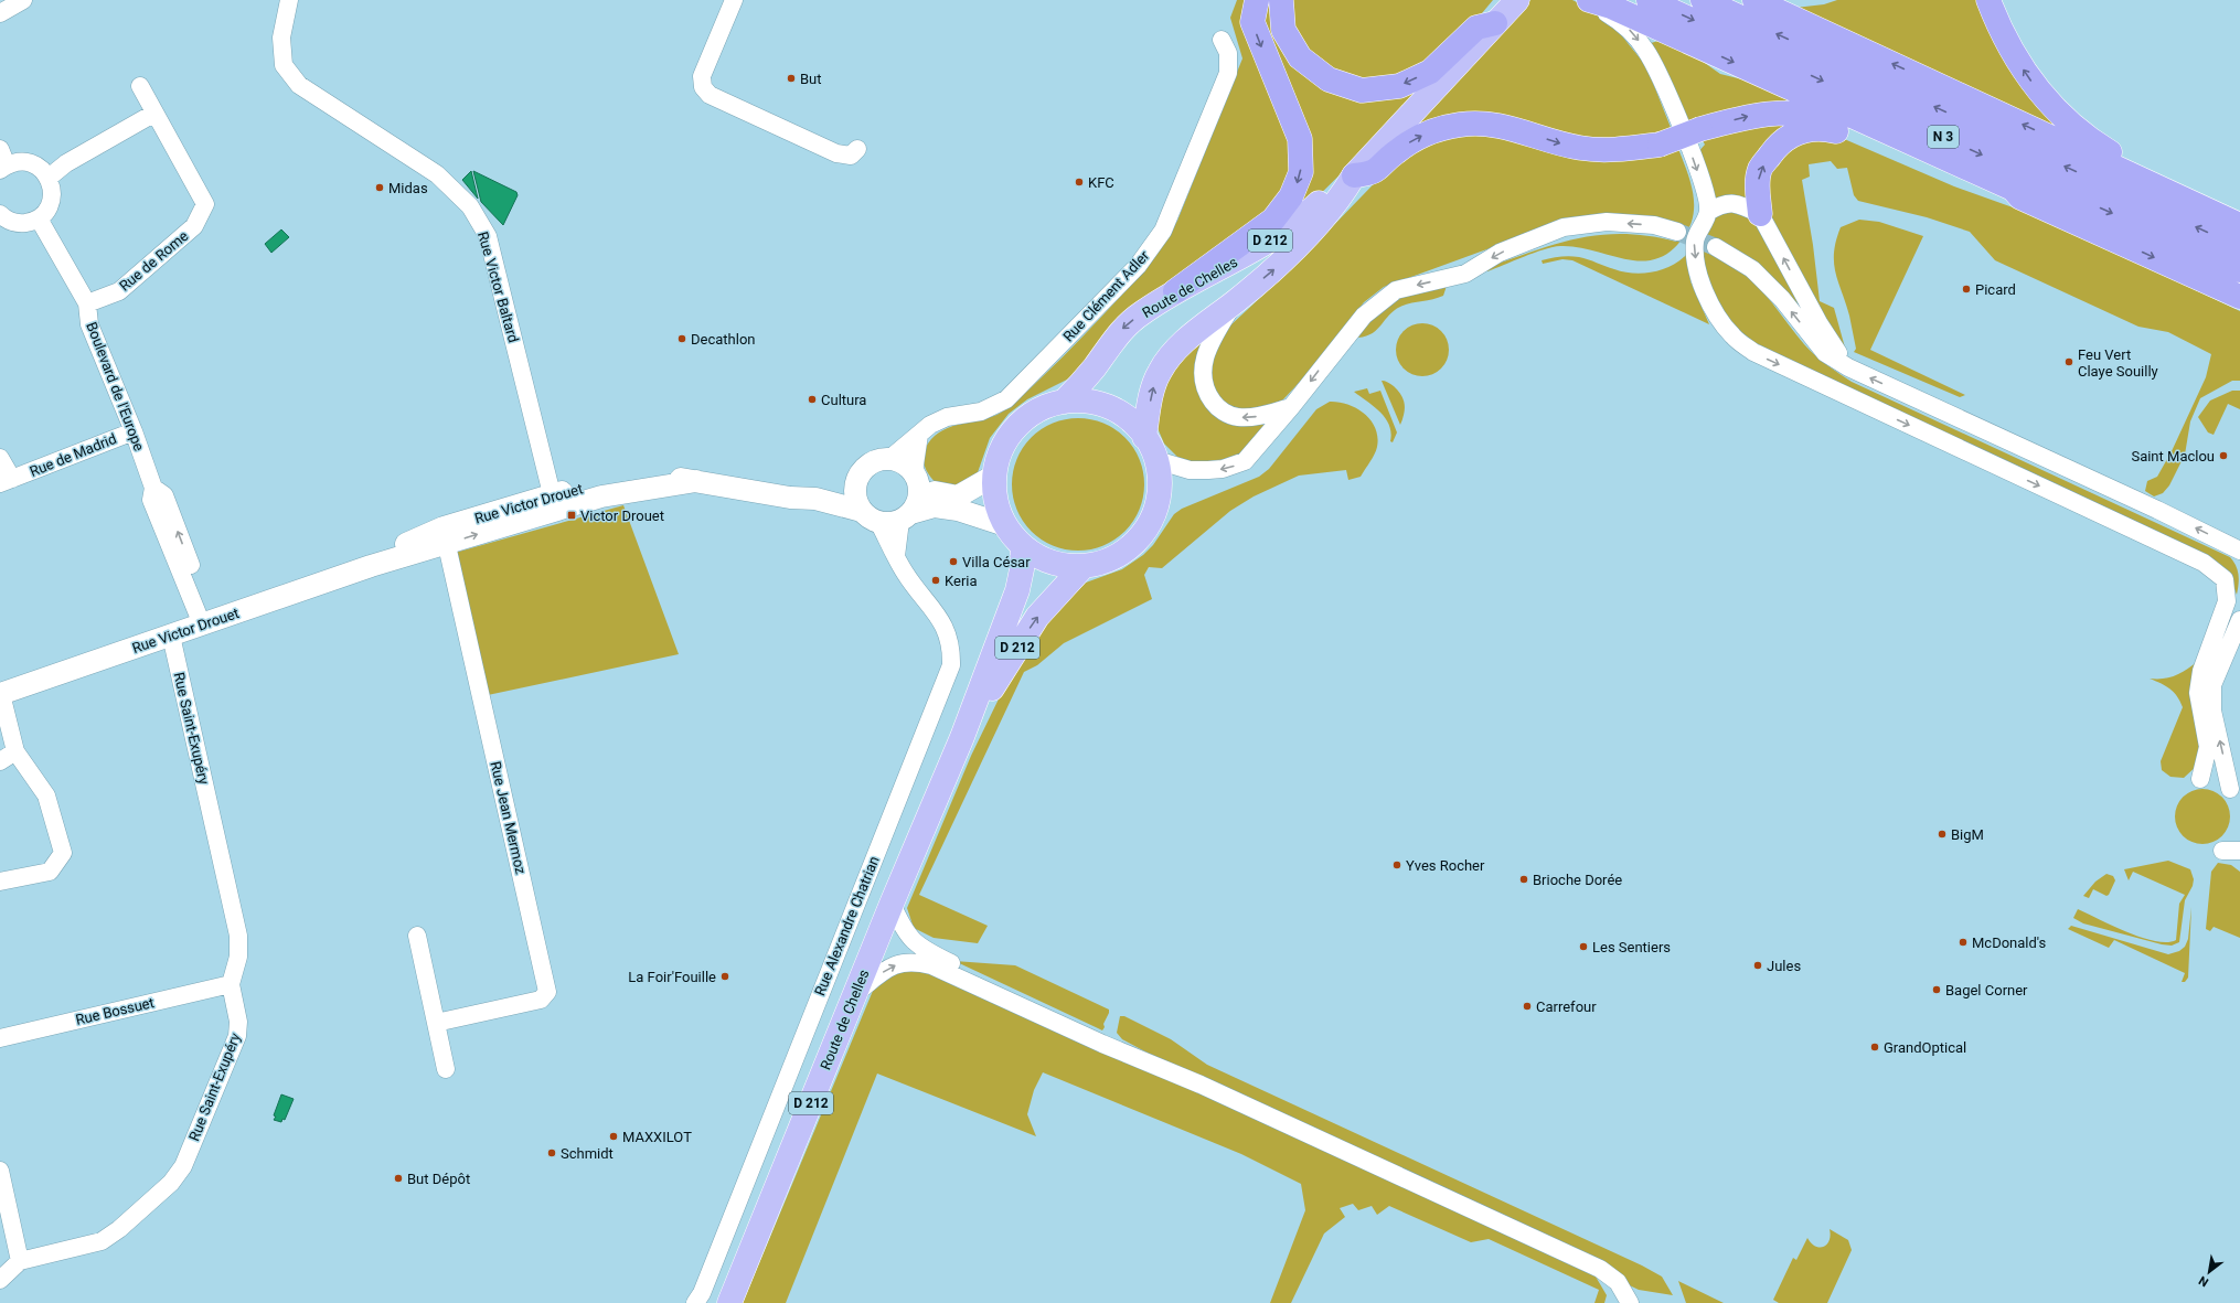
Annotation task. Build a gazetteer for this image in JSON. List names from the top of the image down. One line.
{"streets":{"highway":["N 3"],"main road":["D 212","Route de Chelles"],"street":["Rue de Rome","Rue Victor Baltard","Rue Clément Adler","Boulevard de l'Europe","Rue de Madrid","Rue Victor Drouet","Rue Saint-Exupéry","Rue Jean Mermoz","Rue Alexandre Chatrian","Rue Bossuet"]},"crossings":[["D 212","Route de Chelles"],["Rue de Rome","Boulevard de l'Europe"],["Rue Victor Baltard","Rue Victor Drouet"],["Rue Clément Adler","Rue Victor Drouet"],["Rue Clément Adler","Rue Alexandre Chatrian"],["Boulevard de l'Europe","Rue de Madrid"],["Boulevard de l'Europe","Rue Victor Drouet"],["Rue Victor Drouet","Rue Saint-Exupéry"],["Rue Victor Drouet","Rue Jean Mermoz"],["Rue Victor Drouet","Rue Alexandre Chatrian"],["Rue Saint-Exupéry","Rue Bossuet"]],"places":{"other":["But","KFC","Midas","Picard","Decathlon","Feu Vert Claye Souilly","Cultura","Saint Maclou","Villa César","Keria","BigM","Yves Rocher","Brioche Dorée","McDonald's","Les Sentiers","Jules","La Foir'Fouille","Bagel Corner","Carrefour","GrandOptical","MAXXILOT","Schmidt","But Dépôt"],"transit":["Victor Drouet"]},"north":"bottom left"}
